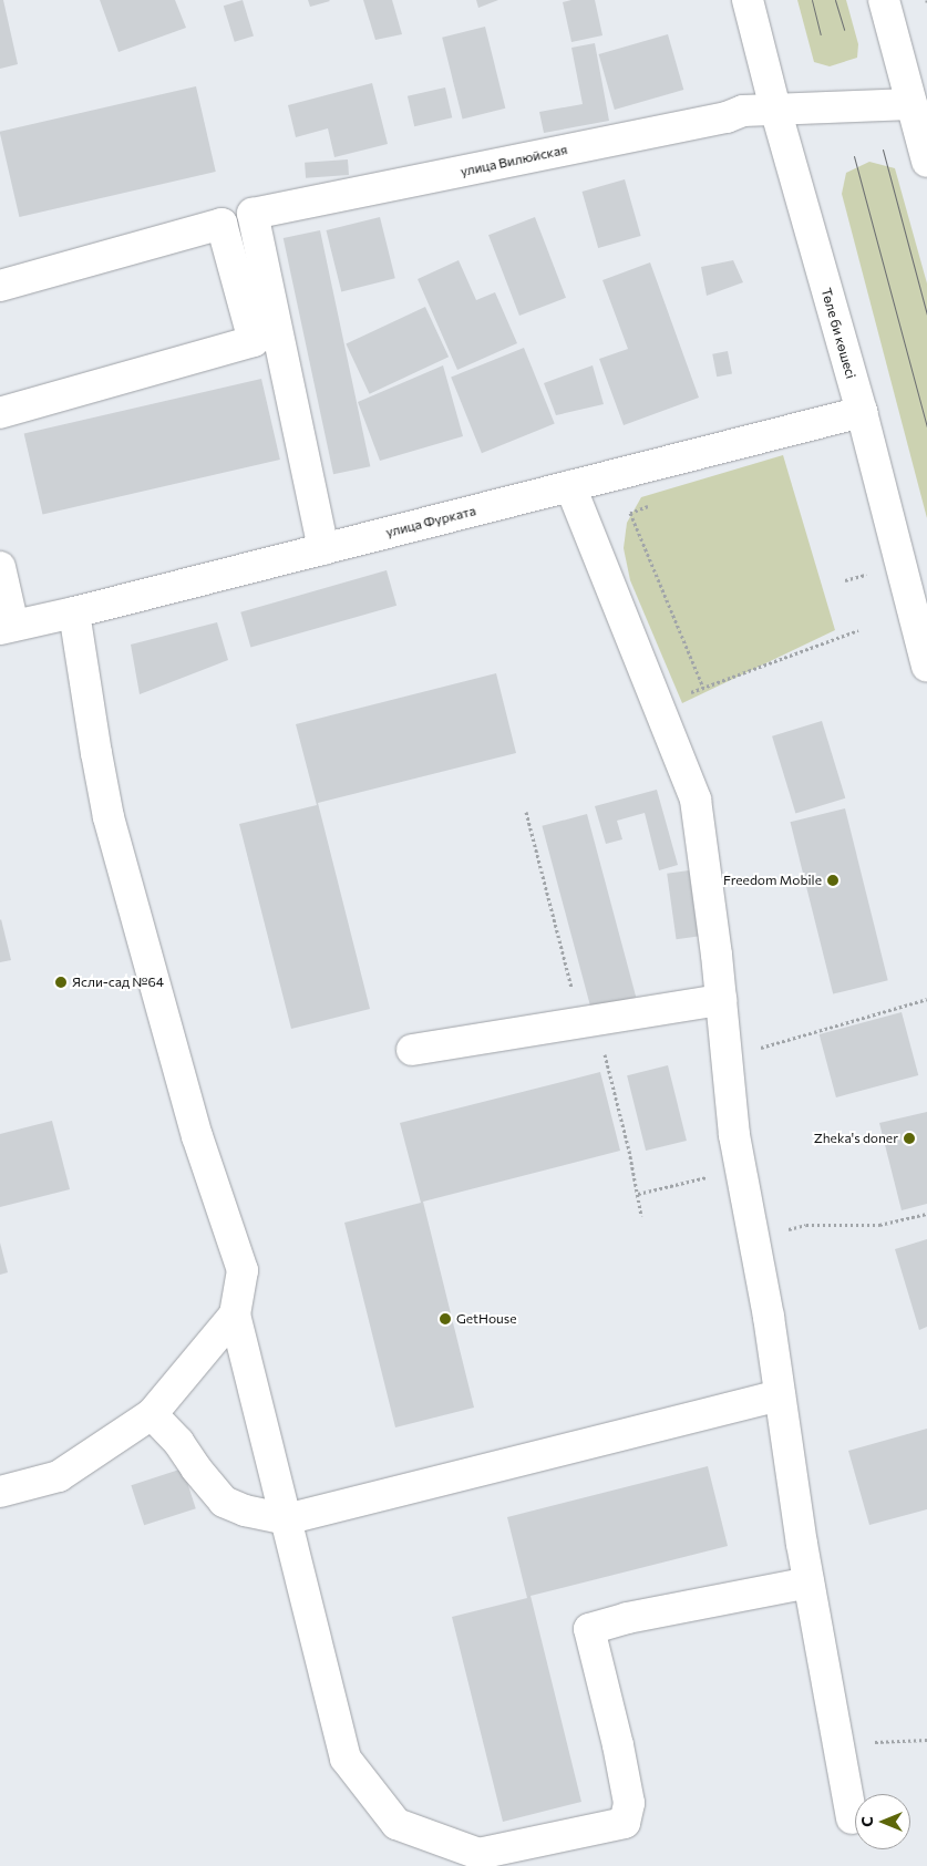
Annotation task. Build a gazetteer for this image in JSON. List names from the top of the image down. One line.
{"streets":{"street":["улица Вилюйская","Төле би көшесі","улица Фурката"]},"crossings":[["улица Вилюйская","Төле би көшесі"],["улица Вилюйская","улица Фурката"],["Төле би көшесі","улица Фурката"]],"places":["Freedom Mobile","Ясли-сад №64","Zheka's doner","GetHouse"],"north":"left"}
